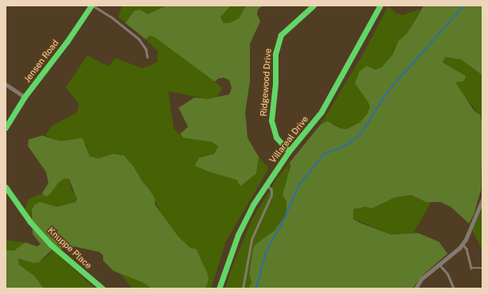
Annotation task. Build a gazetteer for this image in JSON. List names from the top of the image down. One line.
{"streets":{"street":["Jensen Road","Ridgewood Drive","Villareal Drive","Knuppe Place"]},"crossings":[["Ridgewood Drive","Villareal Drive"]]}
